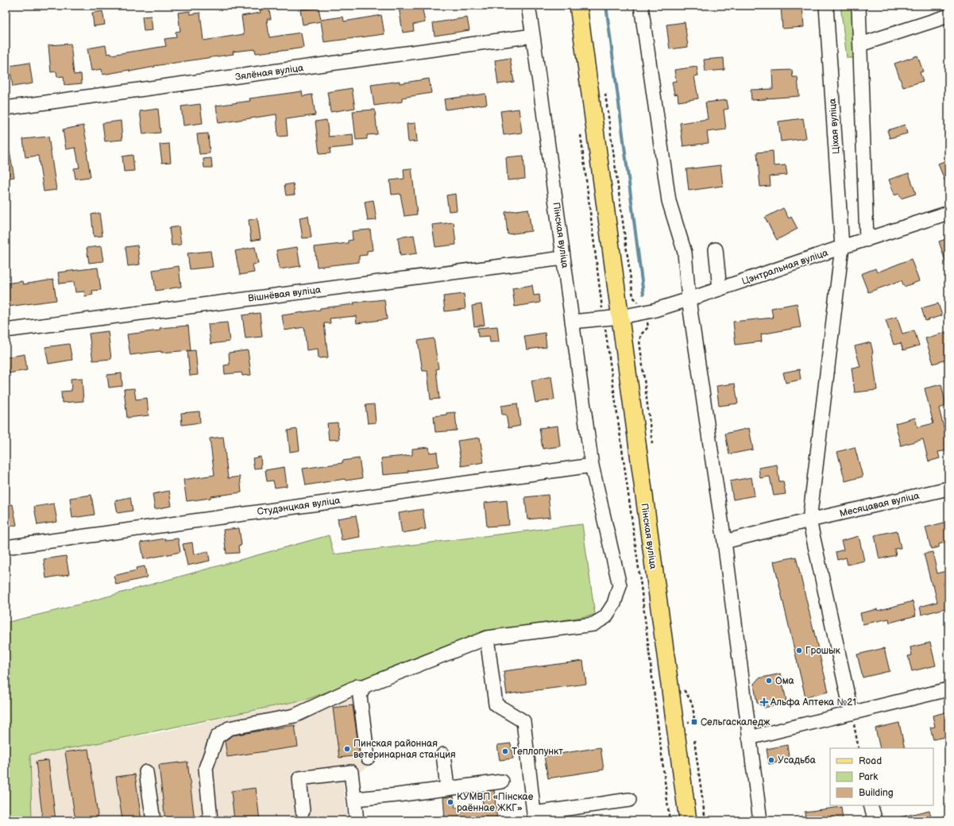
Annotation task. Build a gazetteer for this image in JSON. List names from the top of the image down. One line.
{"streets":{"main road":["Пінская вуліца"],"street":["Зялёная вуліца","Ціхая вуліца","Цэнтральная вуліца","Вішнёвая вуліца","Месяцавая вуліца","Студэнцкая вуліца"]},"crossings":[["Зялёная вуліца","Пінская вуліца"],["Ціхая вуліца","Цэнтральная вуліца"],["Ціхая вуліца","Месяцавая вуліца"],["Пінская вуліца","Цэнтральная вуліца"],["Пінская вуліца","Вішнёвая вуліца"],["Пінская вуліца","Студэнцкая вуліца"]],"places":{"other":["Грошык","Ома","Пинская районная ветеринарная станция","Теплопункт","Усадьба","КУМВП «Пінскае раённае ЖКГ»"],"health":["Альфа Аптека №21"],"transit":["Сельгаскаледж"]},"legend":["Road","Park","Building"]}
